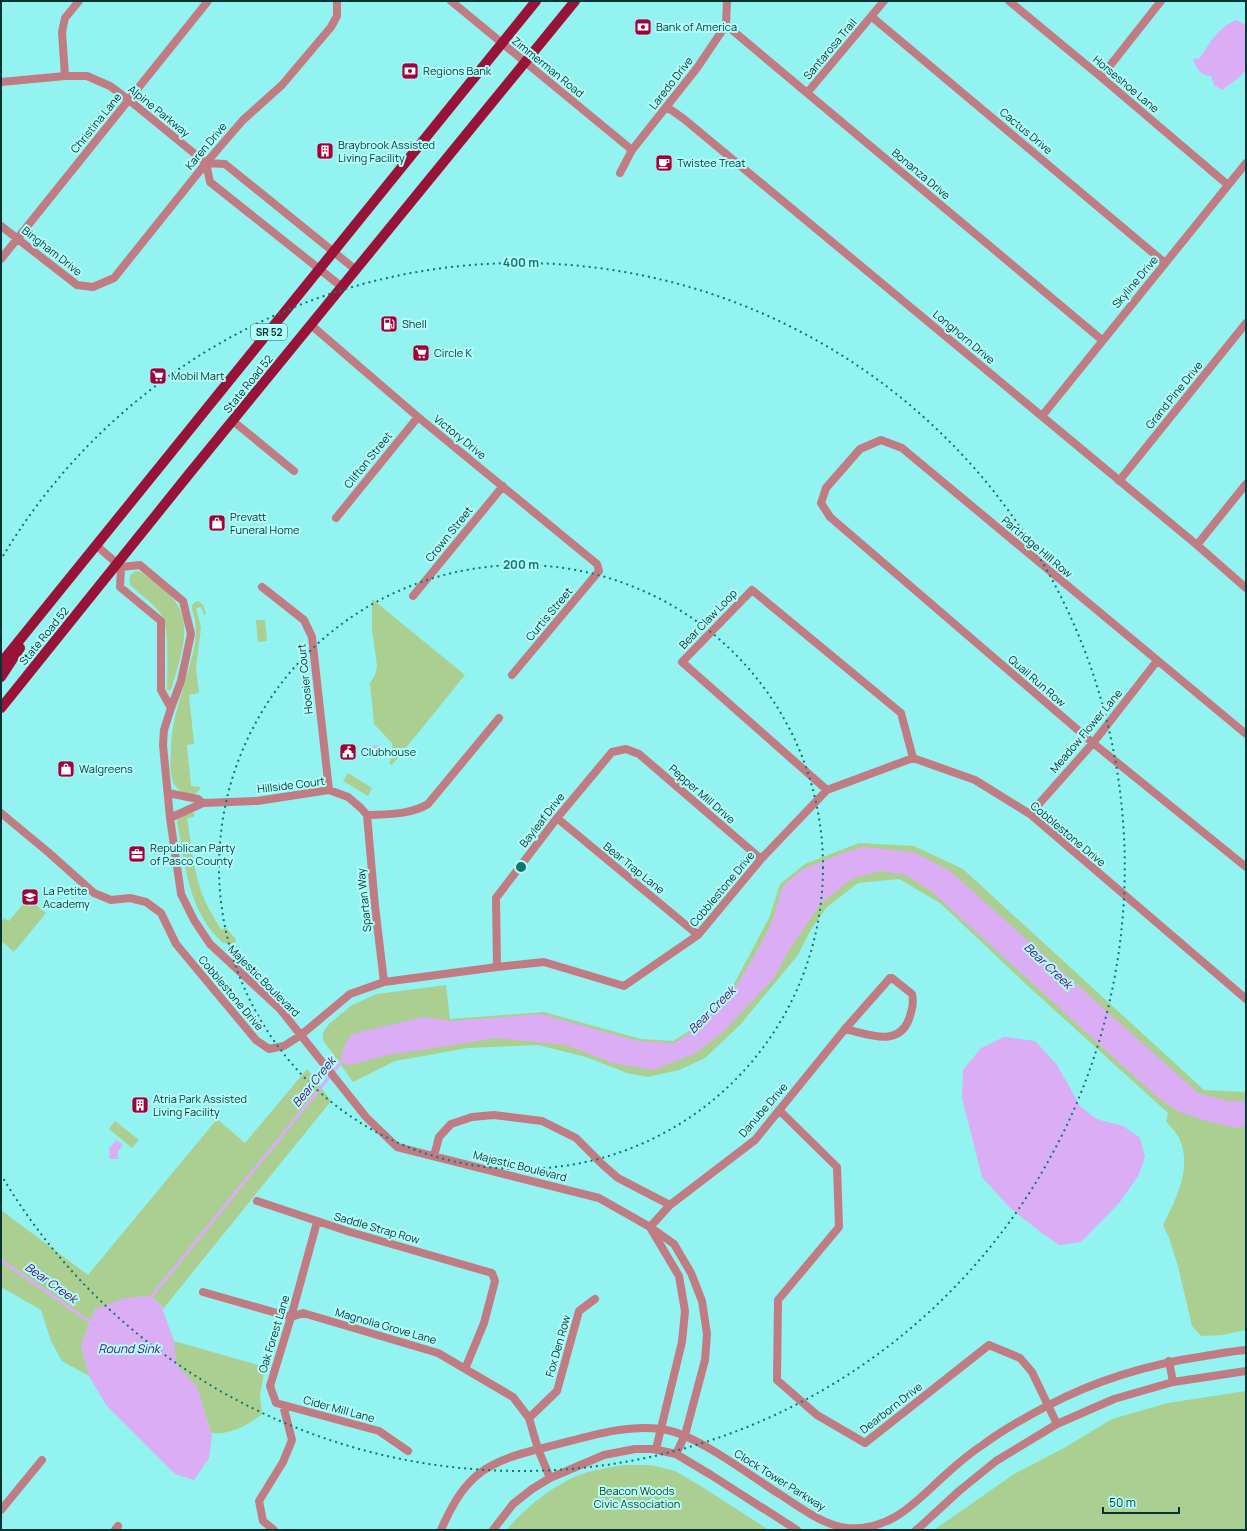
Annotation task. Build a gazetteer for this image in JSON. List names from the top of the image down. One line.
{"streets":{"main road":["SR 52","State Road 52"],"street":["Santarosa Trail","Zimmerman Road","Laredo Drive","Horseshoe Lane","Alpine Parkway","Christina Lane","Cactus Drive","Karen Drive","Bonanza Drive","Bingham Drive","Skyline Drive","Longhorn Drive","Grand Pine Drive","Victory Drive","Clifton Street","Crown Street","Partridge Hill Row","Curtis Street","Bear Claw Loop","Hoosier Court","Quail Run Row","Meadow Flower Lane","Hillside Court","Pepper Mill Drive","Bayleaf Drive","Cobblestone Drive","Bear Trap Lane","Spartan Way","Majestic Boulevard","Danube Drive","Saddle Strap Row","Magnolia Grove Lane","Oak Forest Lane","Fox Den Row","Dearborn Drive","Cider Mill Lane","Clock Tower Parkway"]},"crossings":[["Santarosa Trail","Cactus Drive"],["Santarosa Trail","Bonanza Drive"],["Zimmerman Road","Laredo Drive"],["Zimmerman Road","State Road 52"],["Laredo Drive","Bonanza Drive"],["Laredo Drive","Longhorn Drive"],["Horseshoe Lane","Skyline Drive"],["Alpine Parkway","Christina Lane"],["Alpine Parkway","Karen Drive"],["Christina Lane","Bingham Drive"],["Cactus Drive","Skyline Drive"],["Karen Drive","Bingham Drive"],["Bonanza Drive","Skyline Drive"],["Skyline Drive","Longhorn Drive"],["Longhorn Drive","Grand Pine Drive"],["State Road 52","Victory Drive"],["State Road 52","Majestic Boulevard"],["Victory Drive","Clifton Street"],["Victory Drive","Crown Street"],["Victory Drive","Curtis Street"],["Partridge Hill Row","Quail Run Row"],["Partridge Hill Row","Meadow Flower Lane"],["Bear Claw Loop","Cobblestone Drive"],["Hoosier Court","Hillside Court"],["Quail Run Row","Meadow Flower Lane"],["Meadow Flower Lane","Cobblestone Drive"],["Hillside Court","Spartan Way"],["Hillside Court","Majestic Boulevard"],["Pepper Mill Drive","Bayleaf Drive"],["Pepper Mill Drive","Cobblestone Drive"],["Bayleaf Drive","Cobblestone Drive"],["Bayleaf Drive","Bear Trap Lane"],["Cobblestone Drive","Bear Trap Lane"],["Cobblestone Drive","Spartan Way"],["Cobblestone Drive","Majestic Boulevard"],["Majestic Boulevard","Danube Drive"],["Majestic Boulevard","Clock Tower Parkway"],["Danube Drive","Dearborn Drive"],["Saddle Strap Row","Magnolia Grove Lane"],["Saddle Strap Row","Oak Forest Lane"],["Magnolia Grove Lane","Oak Forest Lane"],["Magnolia Grove Lane","Fox Den Row"],["Magnolia Grove Lane","Clock Tower Parkway"],["Oak Forest Lane","Cider Mill Lane"],["Dearborn Drive","Clock Tower Parkway"]],"water":["Bear Creek","Round Sink"],"parks":["Beacon Woods Civic Association"],"places":{"bank":["Bank of America","Regions Bank"],"building":["Braybrook Assisted Living Facility","Atria Park Assisted Living Facility"],"cafe":["Twistee Treat"],"fuel station":["Shell"],"supermarket":["Circle K","Mobil Mart"],"shop":["Prevatt Funeral Home","Walgreens"],"public building":["Clubhouse"],"office":["Republican Party of Pasco County"],"school or university":["La Petite Academy"]},"scale_bar":"50 m","rings":["400 m","200 m"]}
